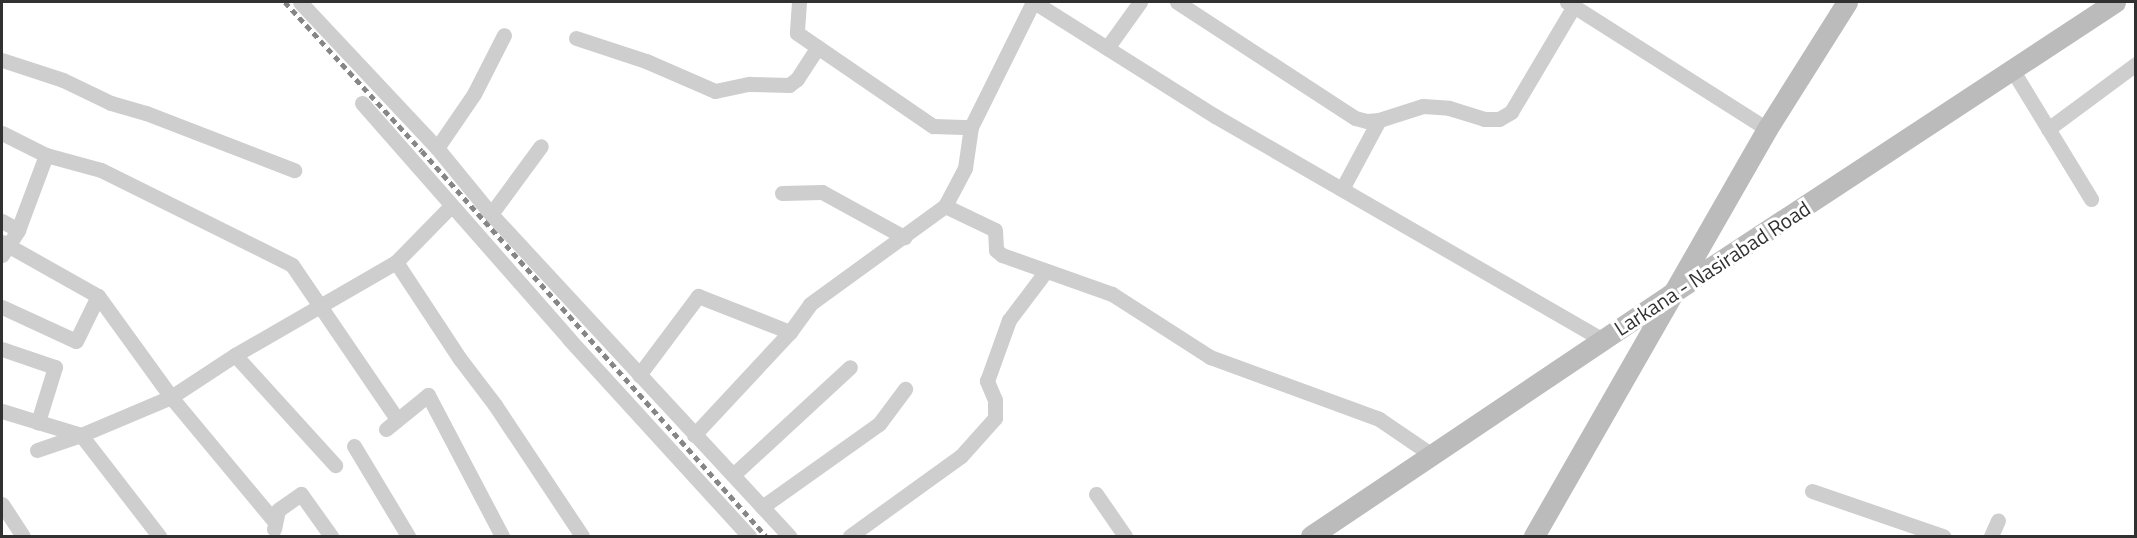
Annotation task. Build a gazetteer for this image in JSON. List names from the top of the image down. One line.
{"streets":{"main road":["Larkana - Nasirabad Road"]}}
